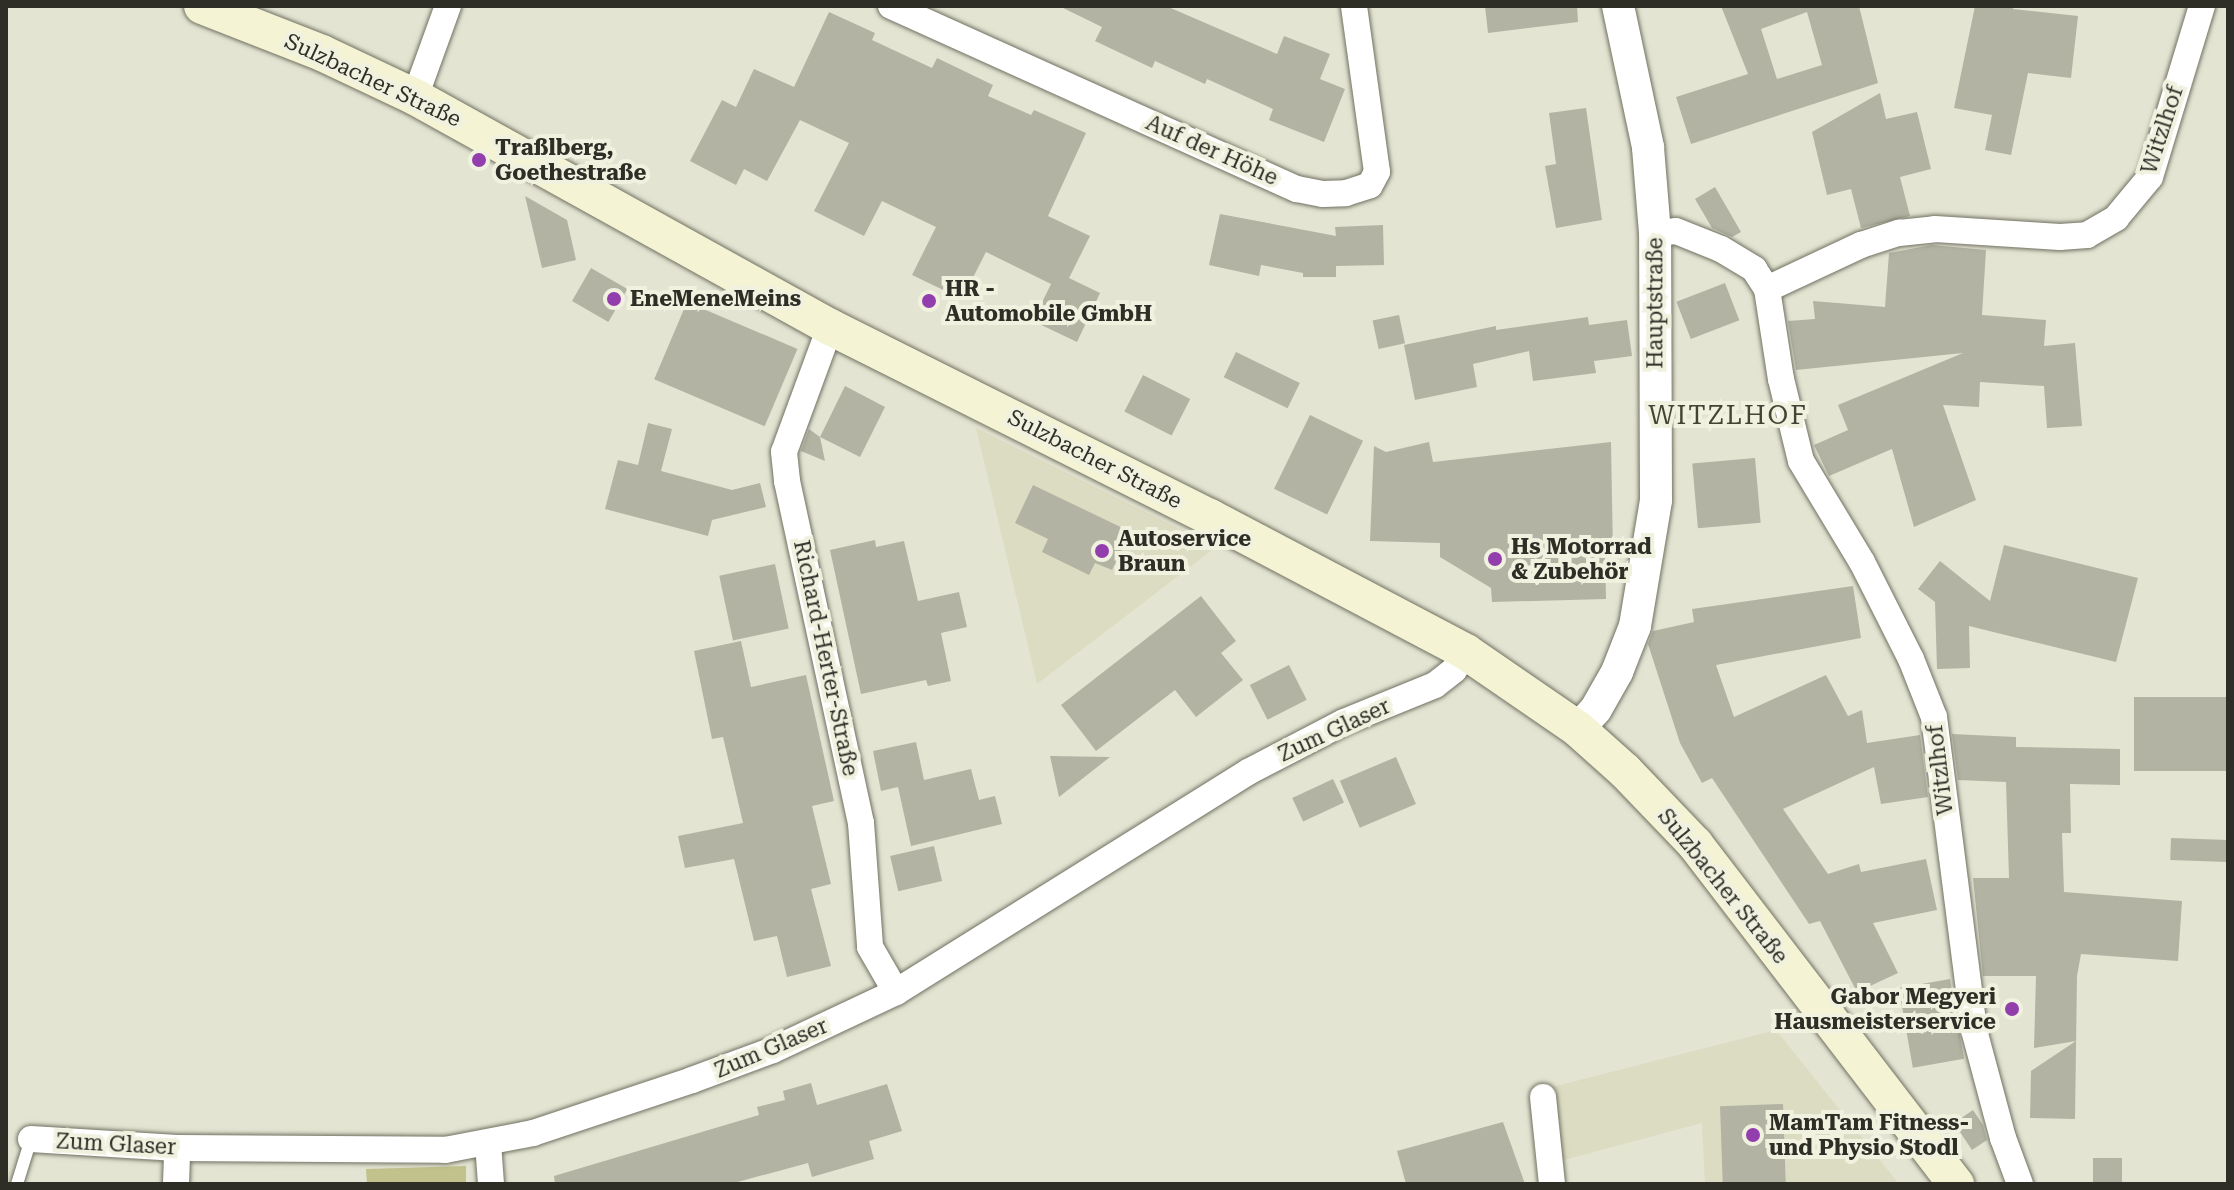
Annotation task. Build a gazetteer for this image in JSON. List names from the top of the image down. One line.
{"streets":{"main road":["Sulzbacher Straße"],"street":["Witzlhof","Auf der Höhe","Hauptstraße","Richard-Herter-Straße","Zum Glaser"]},"crossings":[["Sulzbacher Straße","Hauptstraße"],["Sulzbacher Straße","Richard-Herter-Straße"],["Sulzbacher Straße","Zum Glaser"],["Richard-Herter-Straße","Zum Glaser"]],"districts":["WITZLHOF"],"places":["Traßlberg, Goethestraße","EneMeneMeins","HR - Automobile GmbH","Autoservice Braun","Hs Motorrad & Zubehör","Gabor Megyeri Hausmeisterservice","MamTam Fitness- und Physio Stodl"]}
